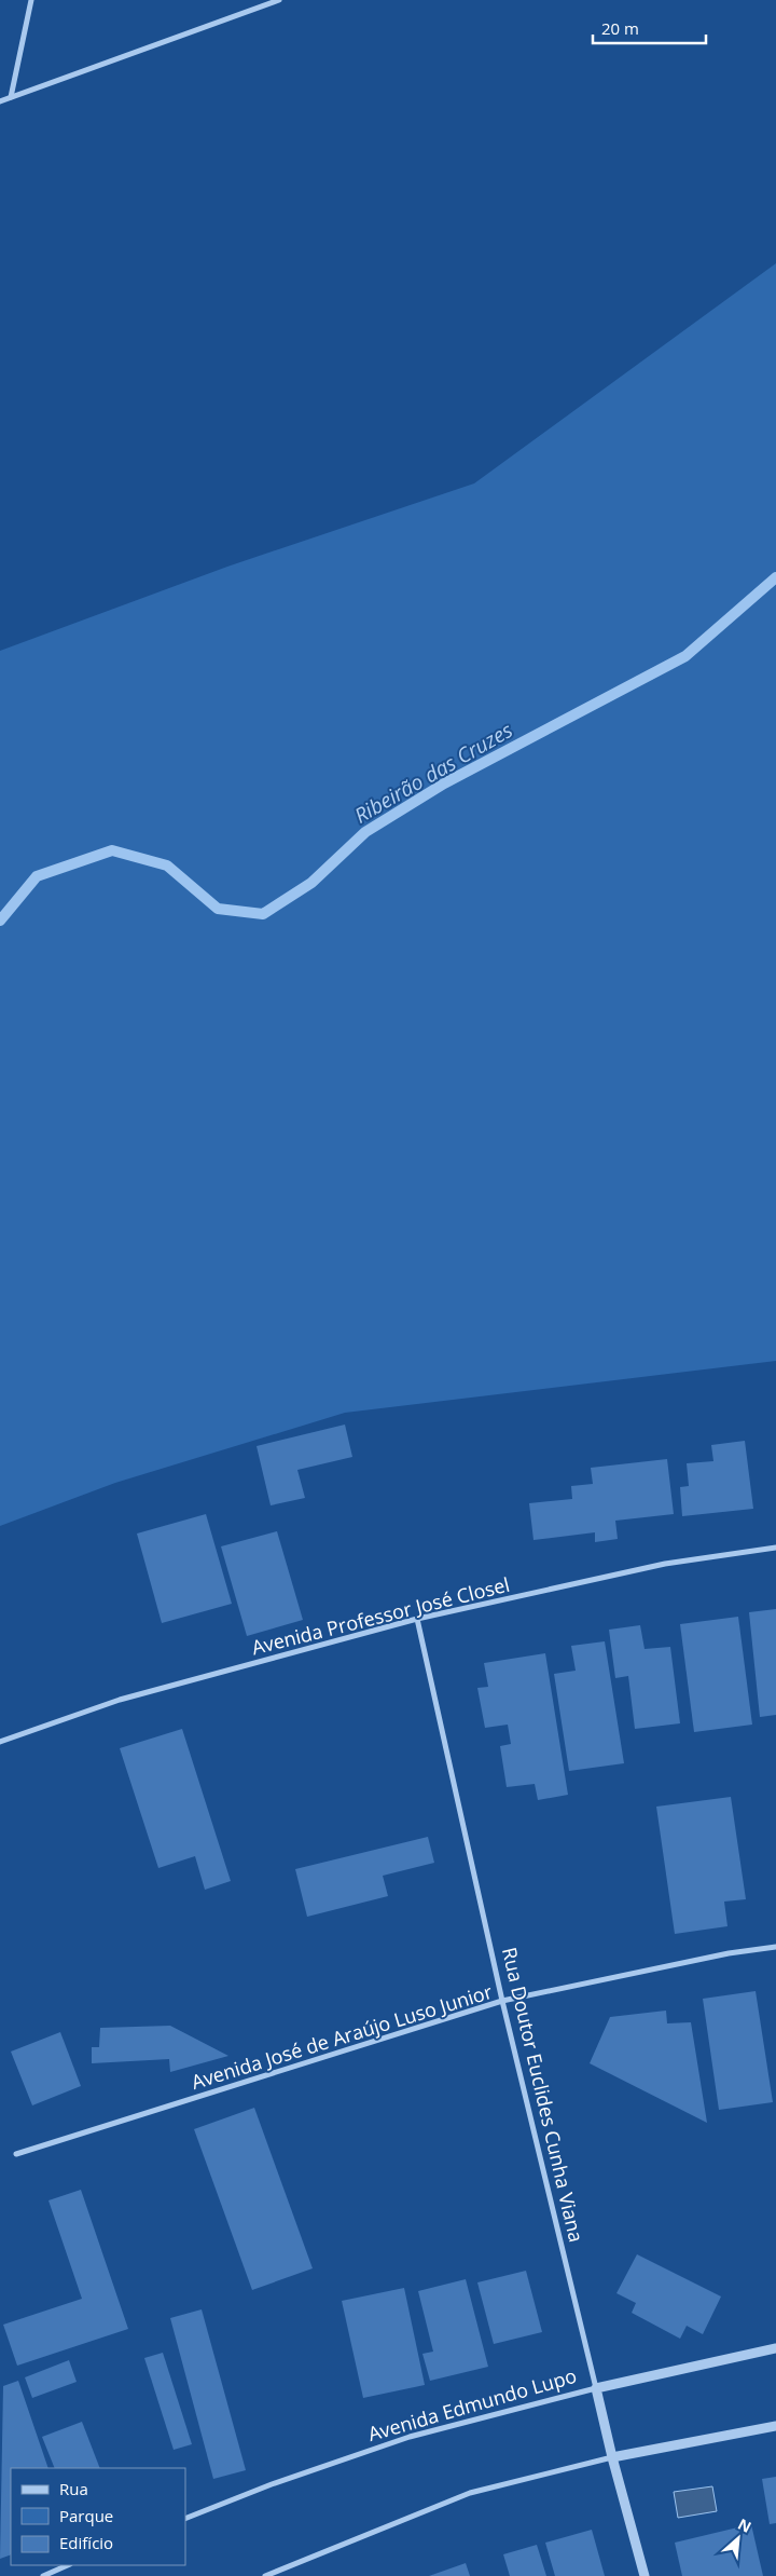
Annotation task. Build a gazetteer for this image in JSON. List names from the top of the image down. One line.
{"streets":{"street":["Avenida Professor José Closel","Avenida José de Araújo Luso Junior","Rua Doutor Euclides Cunha Viana","Avenida Edmundo Lupo"]},"crossings":[["Avenida Professor José Closel","Rua Doutor Euclides Cunha Viana"],["Avenida José de Araújo Luso Junior","Rua Doutor Euclides Cunha Viana"],["Rua Doutor Euclides Cunha Viana","Avenida Edmundo Lupo"]],"water":["Ribeirão das Cruzes"],"legend":["Rua","Parque","Edifício"],"scale_bar":"20 m","north":"top right"}
